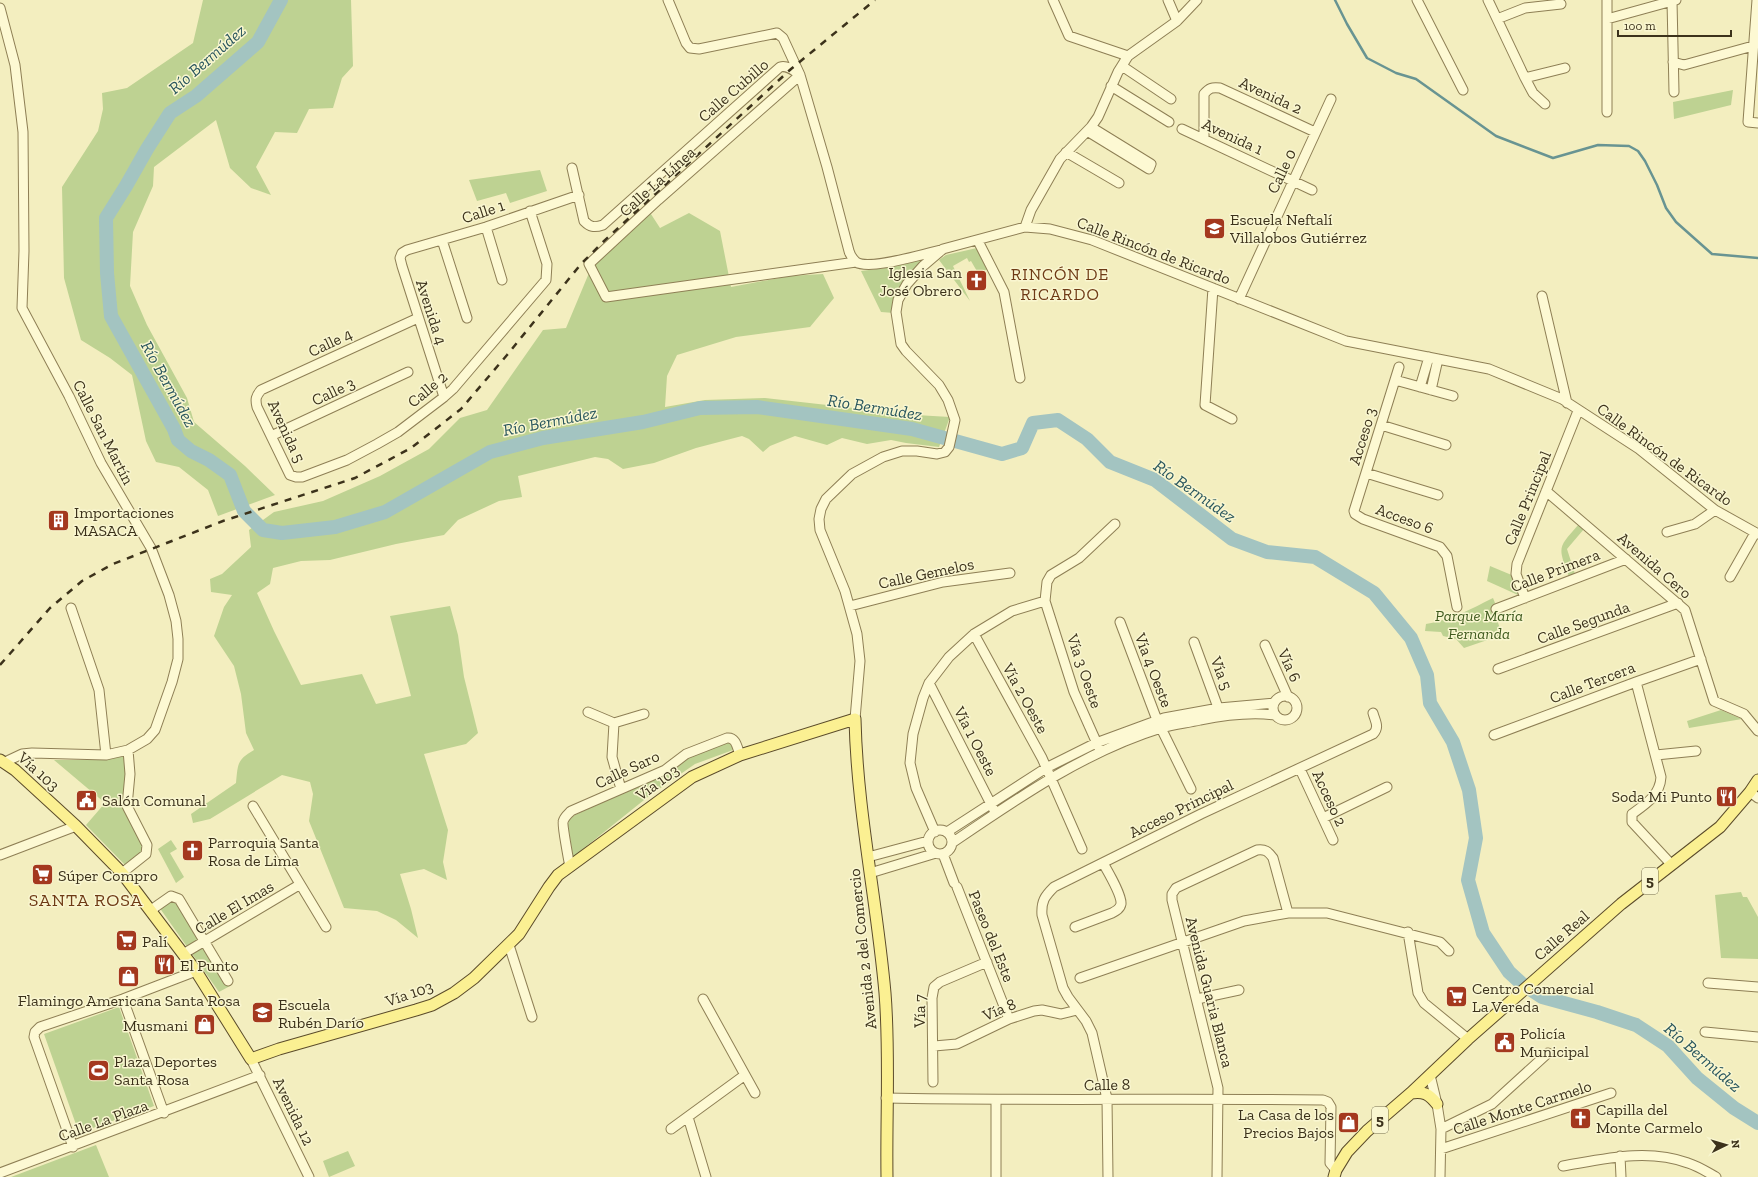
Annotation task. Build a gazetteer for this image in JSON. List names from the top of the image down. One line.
{"streets":{"main road":["Vía 103","5","Calle Real","Avenida 2 del Comercio"],"street":["Calle Cubillo","Avenida 2","Avenida 1","Calle 0","Calle La Línea","Calle 1","Calle Rincón de Ricardo","Avenida 4","Calle 4","Calle 2","Calle 3","Avenida 5","Calle San Martín","Acceso 3","Calle Principal","Acceso 6","Avenida Cero","Calle Primera","Calle Gemelos","Calle Segunda","Vía 6","Vía 4 Oeste","Vía 3 Oeste","Vía 5","Calle Tercera","Vía 2 Oeste","Vía 1 Oeste","Calle Saro","Acceso 2","Acceso Principal","Calle El Imas","Paseo del Este","Avenida Guaria Blanca","Vía 8","Vía 7","Calle 8","Calle Monte Carmelo","Avenida 12","Calle La Plaza"]},"crossings":[["Calle Cubillo","Calle La Línea"],["Calle Cubillo","Calle 1"],["Avenida 2","Avenida 1"],["Avenida 2","Calle 0"],["Avenida 1","Calle 0"],["Calle 0","Calle Rincón de Ricardo"],["Calle 1","Avenida 4"],["Calle 1","Calle 2"],["Calle Rincón de Ricardo","Calle Principal"],["Avenida 4","Calle 4"],["Avenida 4","Calle 2"],["Calle 4","Avenida 5"],["Calle 2","Avenida 5"],["Calle 3","Avenida 5"],["Calle San Martín","Vía 103"],["Acceso 3","Acceso 6"],["Calle Principal","Avenida Cero"],["Calle Principal","Calle Primera"],["Avenida Cero","Calle Primera"],["Avenida Cero","Calle Segunda"],["Avenida Cero","Calle Tercera"],["Calle Saro","Vía 103"],["Vía 103","Calle El Imas"],["Vía 103","Avenida 2 del Comercio"],["Vía 103","Avenida 12"],["Acceso 2","Acceso Principal"],["Acceso Principal","Vía 8"],["Acceso Principal","Calle 8"],["Calle Real","Calle 8"],["Paseo del Este","Vía 8"],["Paseo del Este","Vía 7"],["Avenida 2 del Comercio","Calle 8"],["Avenida Guaria Blanca","Calle 8"],["Vía 8","Vía 7"],["Avenida 12","Calle La Plaza"]],"districts":["RINCÓN DE RICARDO","SANTA ROSA"],"water":["Río Bermúdez"],"parks":["Parque María Fernanda"],"places":{"school or university":["Escuela Neftalí Villalobos Gutiérrez","Escuela Rubén Darío"],"church":["Iglesia San José Obrero","Parroquia Santa Rosa de Lima","Capilla del Monte Carmelo"],"building":["Importaciones MASACA"],"restaurant":["Soda Mi Punto","El Punto"],"public building":["Salón Comunal","Policía Municipal"],"supermarket":["Súper Compro","Palí","Centro Comercial La Vereda"],"shop":["Flamingo Americana Santa Rosa","Musmani","La Casa de los Precios Bajos"],"sports":["Plaza Deportes Santa Rosa"]},"scale_bar":"100 m","north":"right"}
